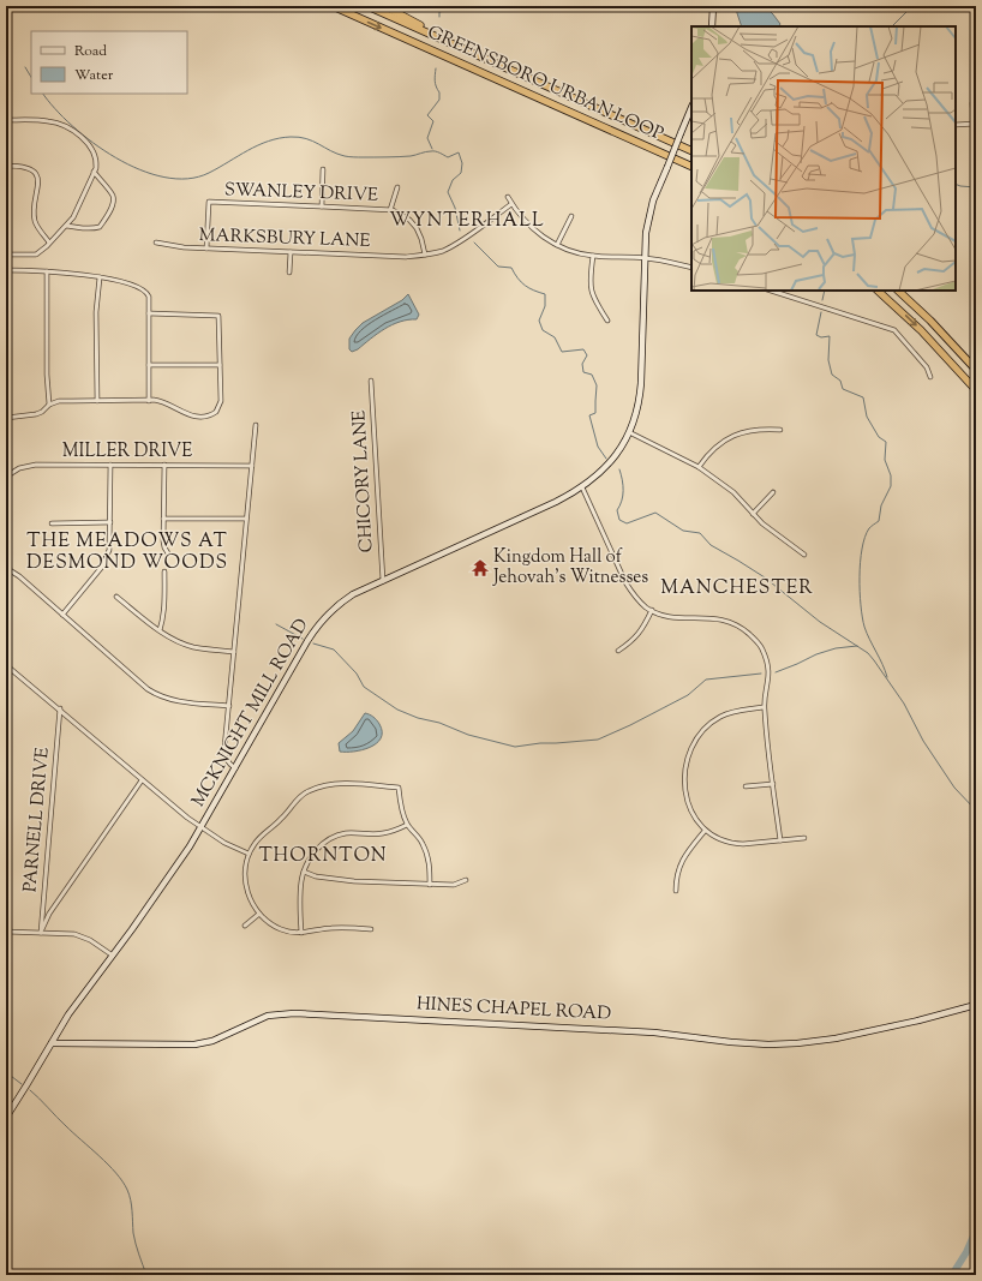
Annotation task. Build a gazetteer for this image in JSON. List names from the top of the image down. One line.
{"streets":{"highway":["GREENSBORO URBAN LOOP"],"street":["SWANLEY DRIVE","MARKSBURY LANE","MILLER DRIVE","CHICORY LANE","MCKNIGHT MILL ROAD","PARNELL DRIVE","HINES CHAPEL ROAD"]},"crossings":[["SWANLEY DRIVE","MARKSBURY LANE"],["CHICORY LANE","MCKNIGHT MILL ROAD"],["MCKNIGHT MILL ROAD","HINES CHAPEL ROAD"]],"districts":["WYNTERHALL","THE MEADOWS AT DESMOND WOODS","MANCHESTER","THORNTON"],"places":{"temple":["Kingdom Hall of Jehovah’s Witnesses"]},"legend":["Road","Water"]}
